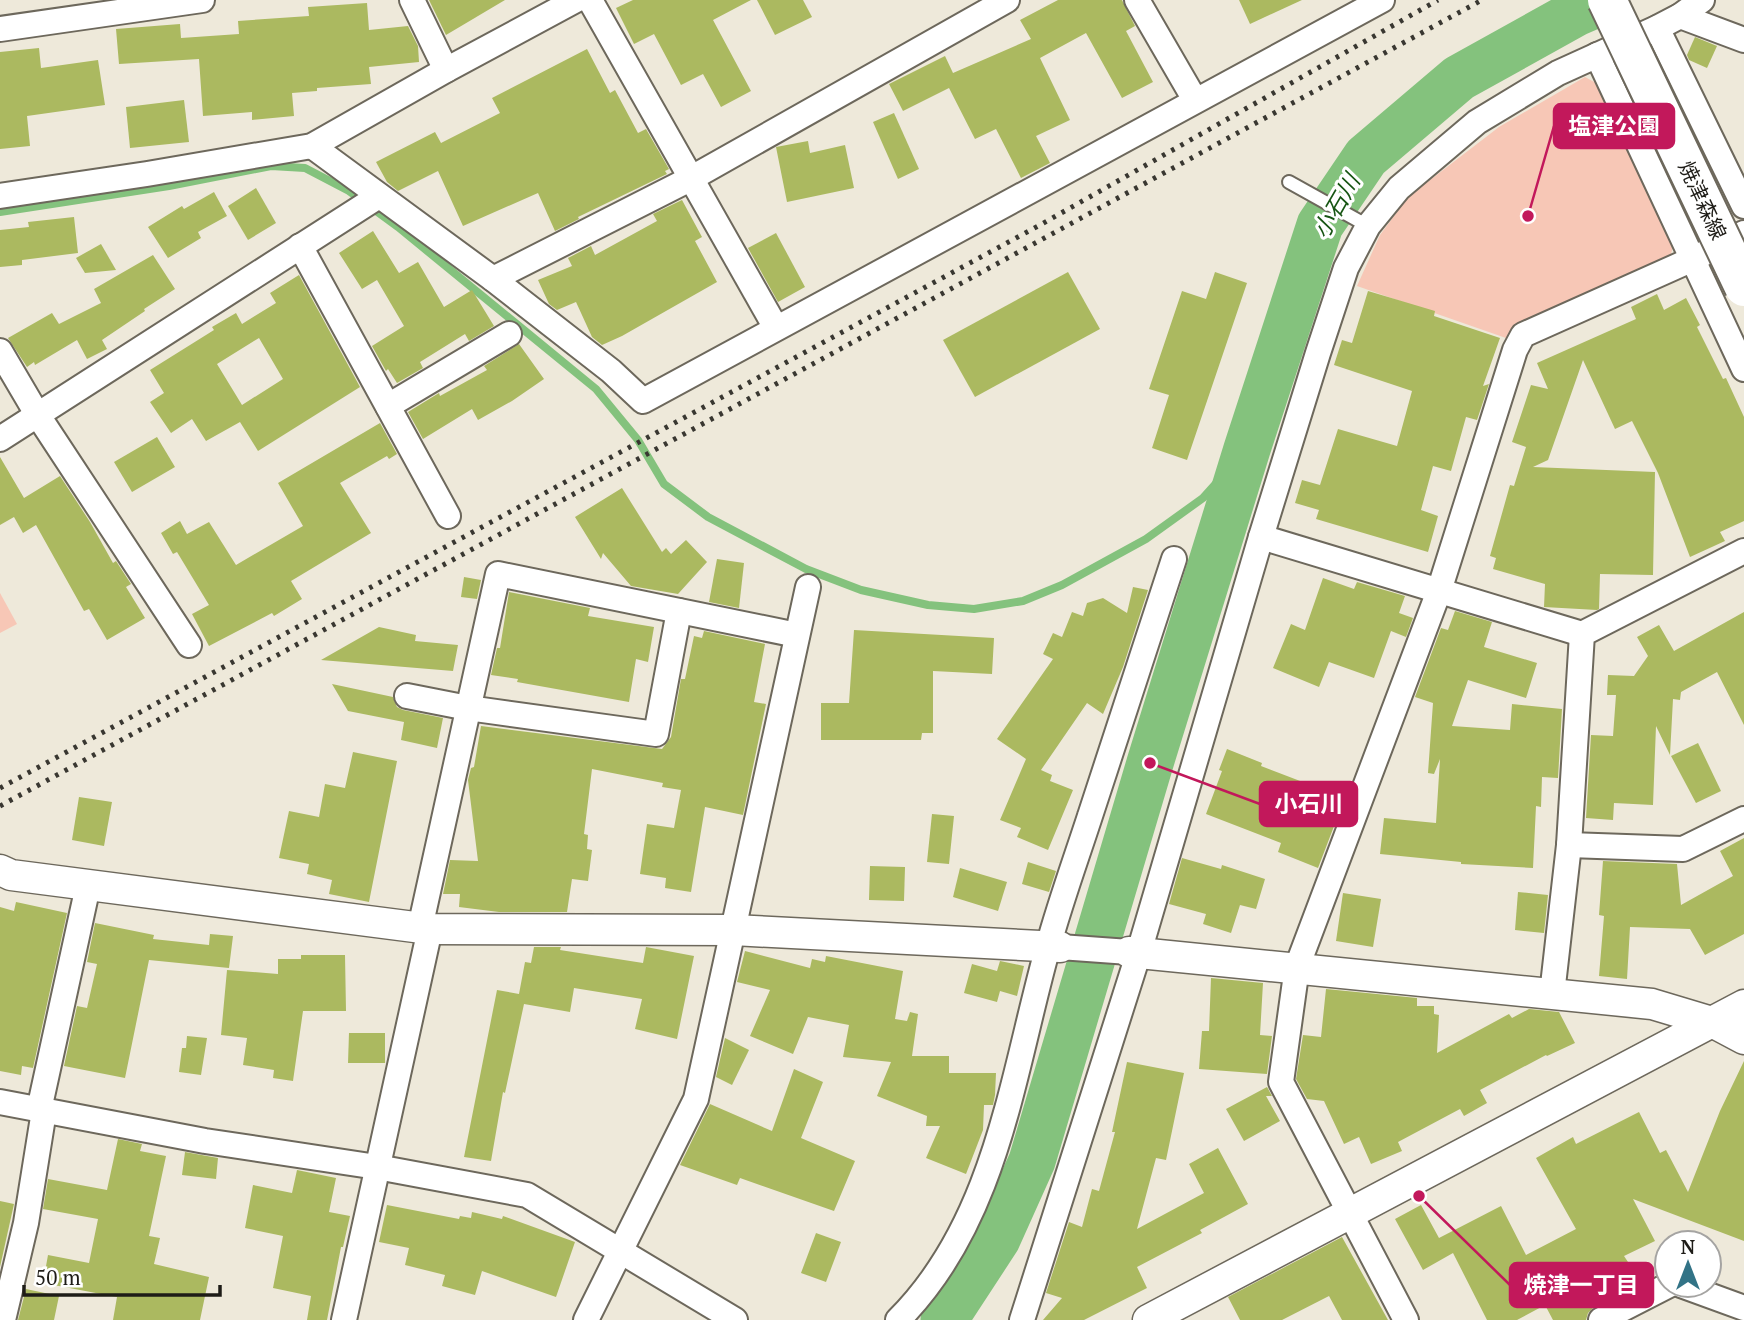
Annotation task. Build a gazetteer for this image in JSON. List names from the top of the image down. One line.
{"streets":{"main road":["焼津森線"]},"water":["小石川"],"places":["塩津公園","小石川","焼津一丁目"],"scale_bar":"50 m","north":"top"}
